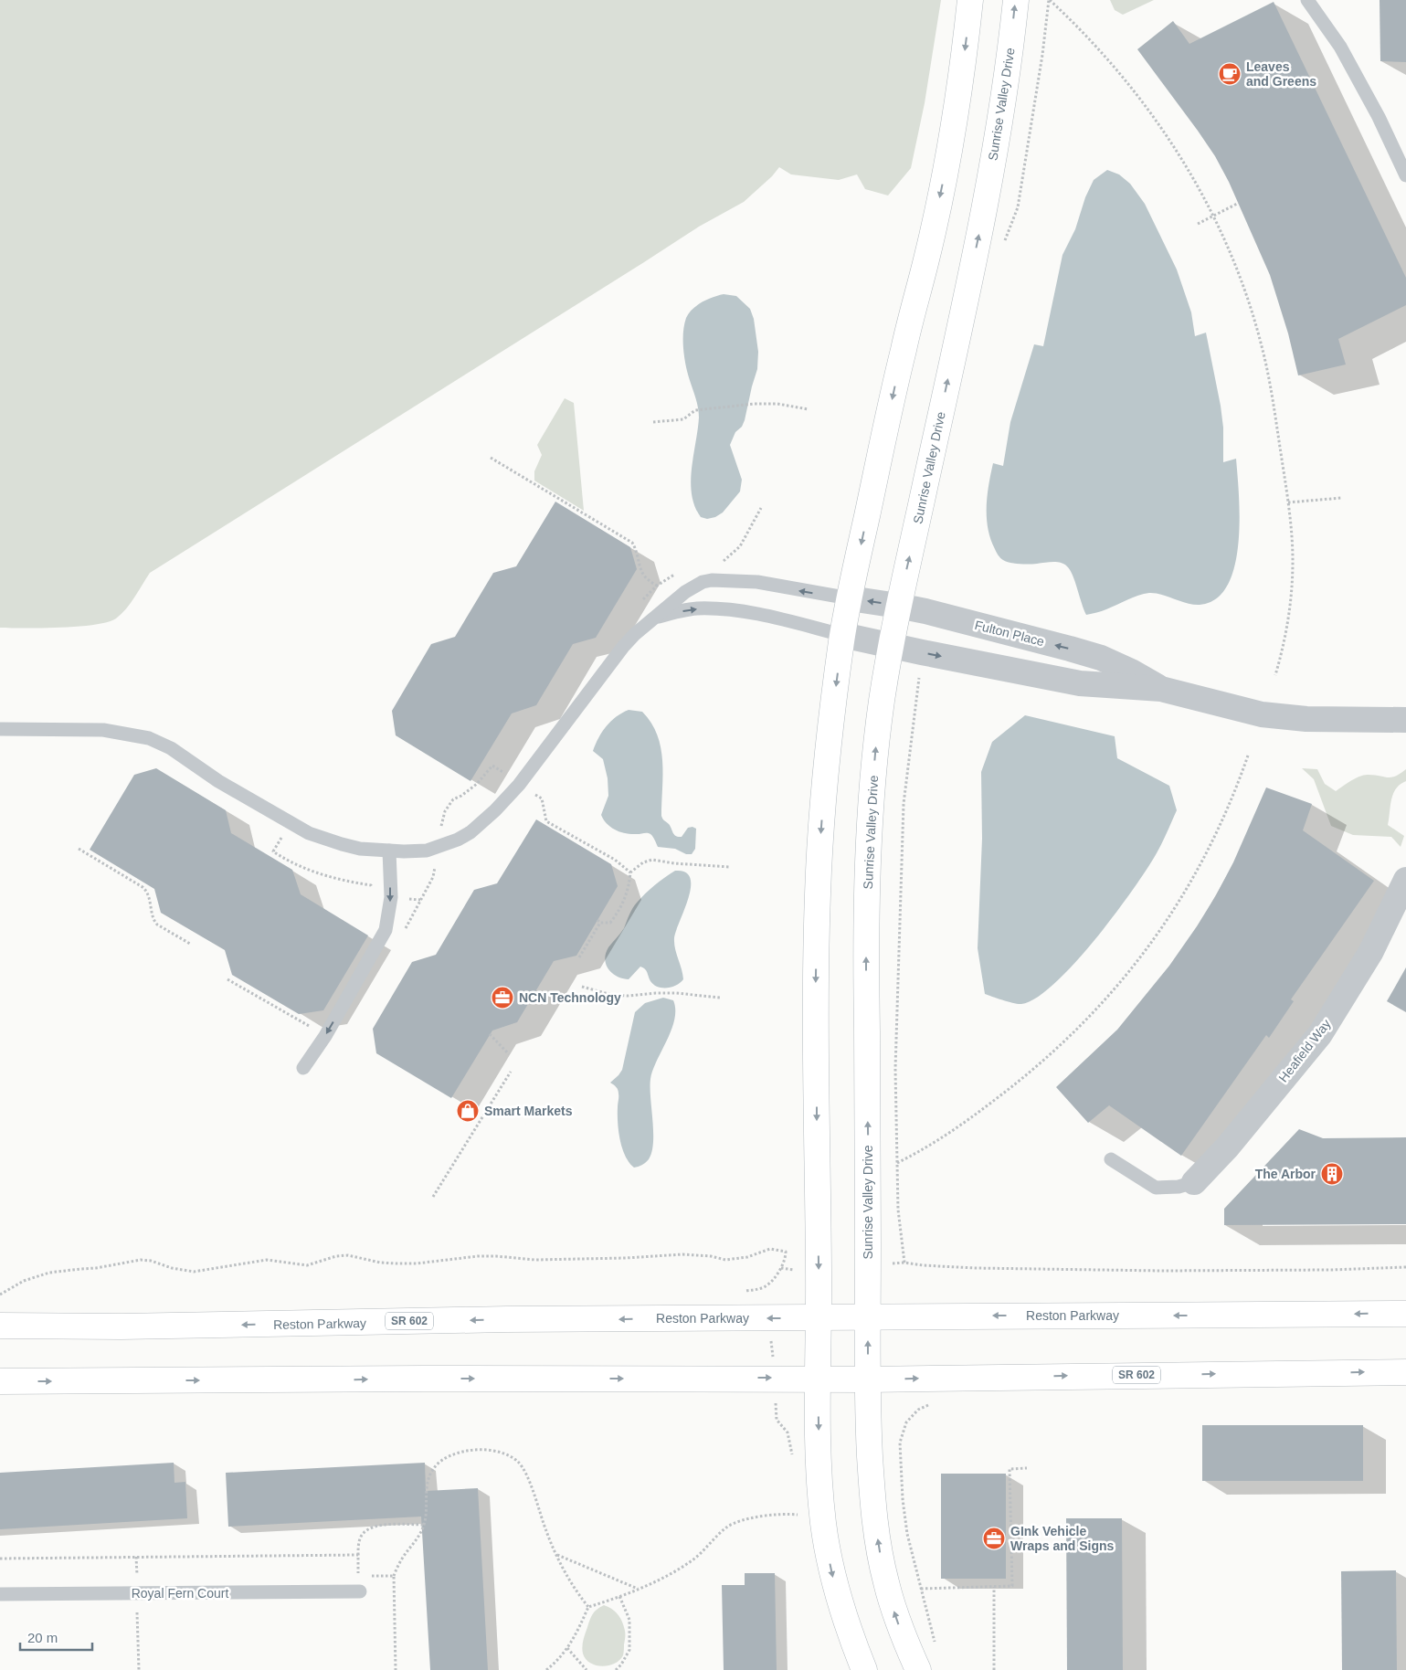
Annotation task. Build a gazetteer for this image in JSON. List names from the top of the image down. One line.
{"streets":{"main road":["Sunrise Valley Drive","Reston Parkway","SR 602"],"street":["Fulton Place","Heafield Way"],"lane":["Royal Fern Court"]},"crossings":[["Sunrise Valley Drive","Fulton Place"],["Sunrise Valley Drive","Reston Parkway"],["Sunrise Valley Drive","SR 602"]],"places":{"cafe":["Leaves and Greens"],"office":["NCN Technology","GInk Vehicle Wraps and Signs"],"shop":["Smart Markets"],"building":["The Arbor"]},"scale_bar":"20 m"}
